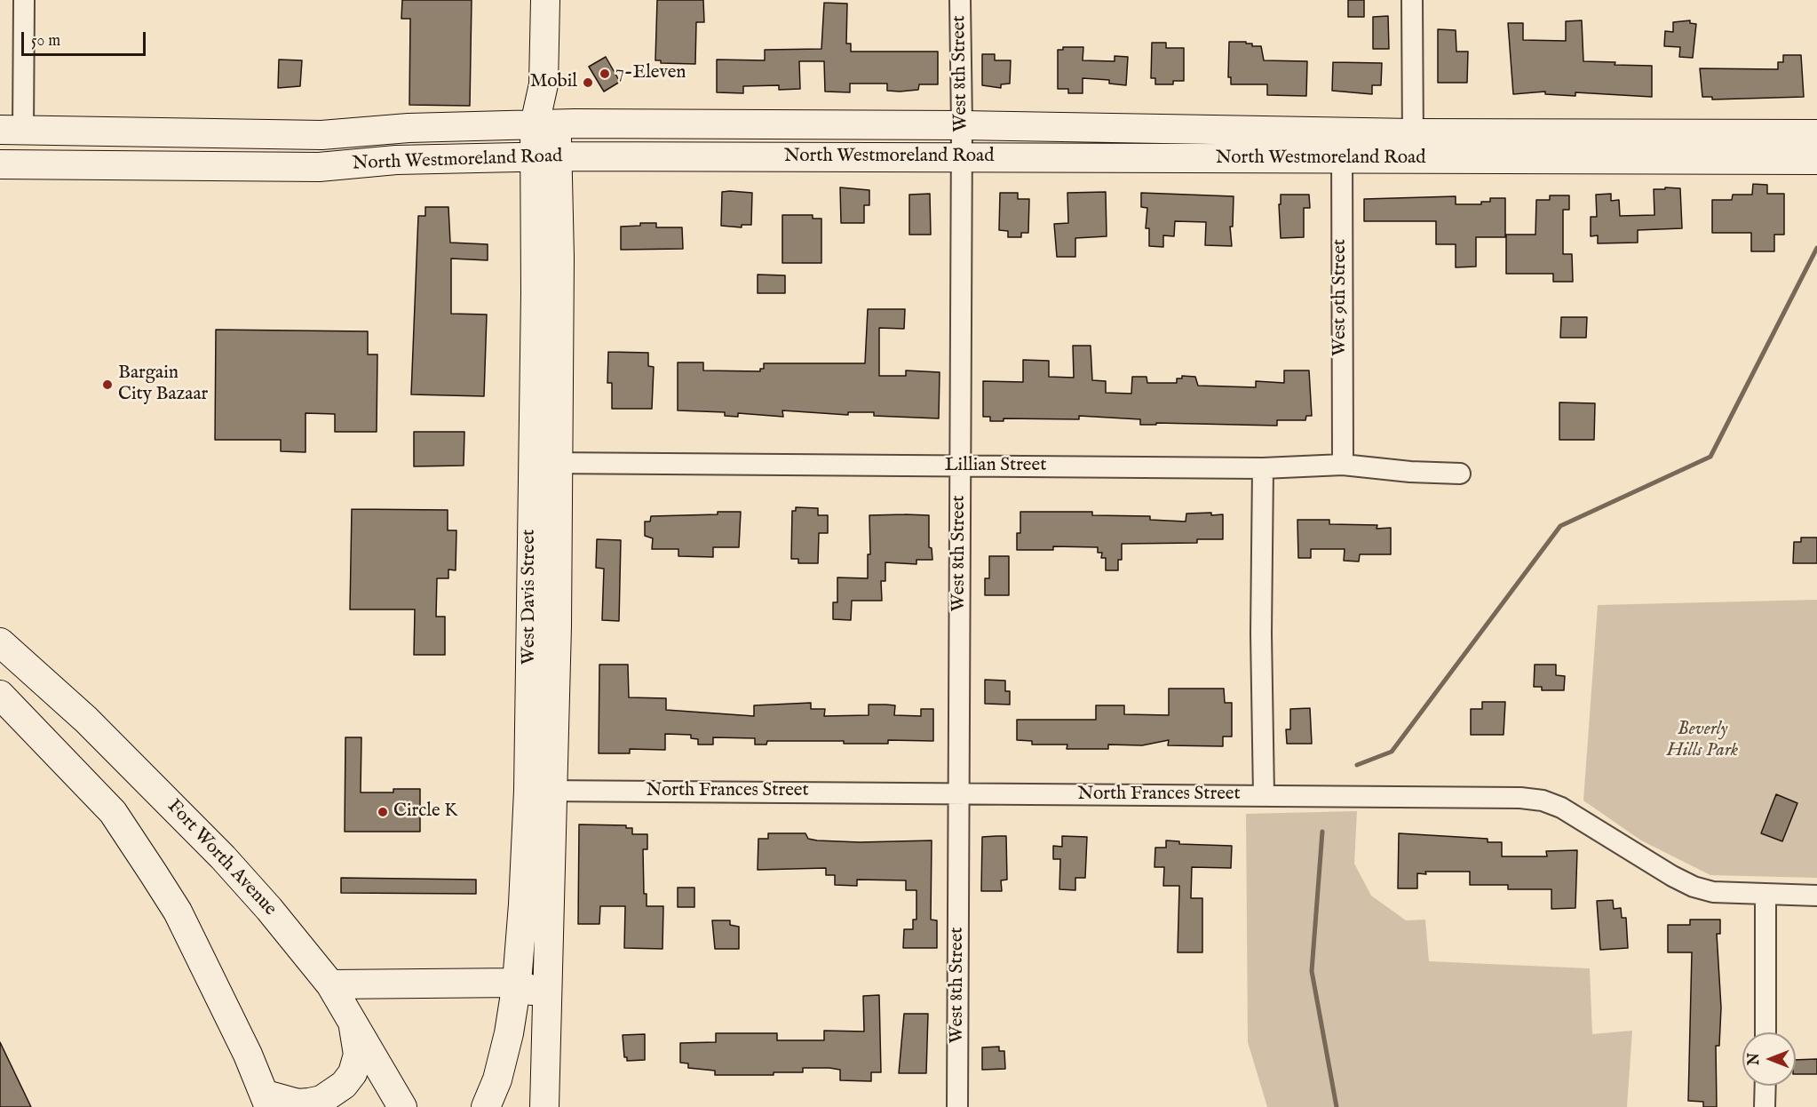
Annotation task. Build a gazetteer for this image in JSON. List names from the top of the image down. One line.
{"streets":{"main road":["North Westmoreland Road","West Davis Street","Fort Worth Avenue"],"street":["West 8th Street","West 9th Street","Lillian Street","North Frances Street"]},"crossings":[["West 8th Street","North Westmoreland Road"],["West 8th Street","Lillian Street"],["West 8th Street","North Frances Street"],["North Westmoreland Road","West 9th Street"],["North Westmoreland Road","West Davis Street"],["West 9th Street","Lillian Street"],["Lillian Street","West Davis Street"],["West Davis Street","North Frances Street"]],"parks":["Beverly Hills Park"],"places":["7-Eleven","Mobil","Bargain City Bazaar","Circle K"],"scale_bar":"50 m","north":"left"}
